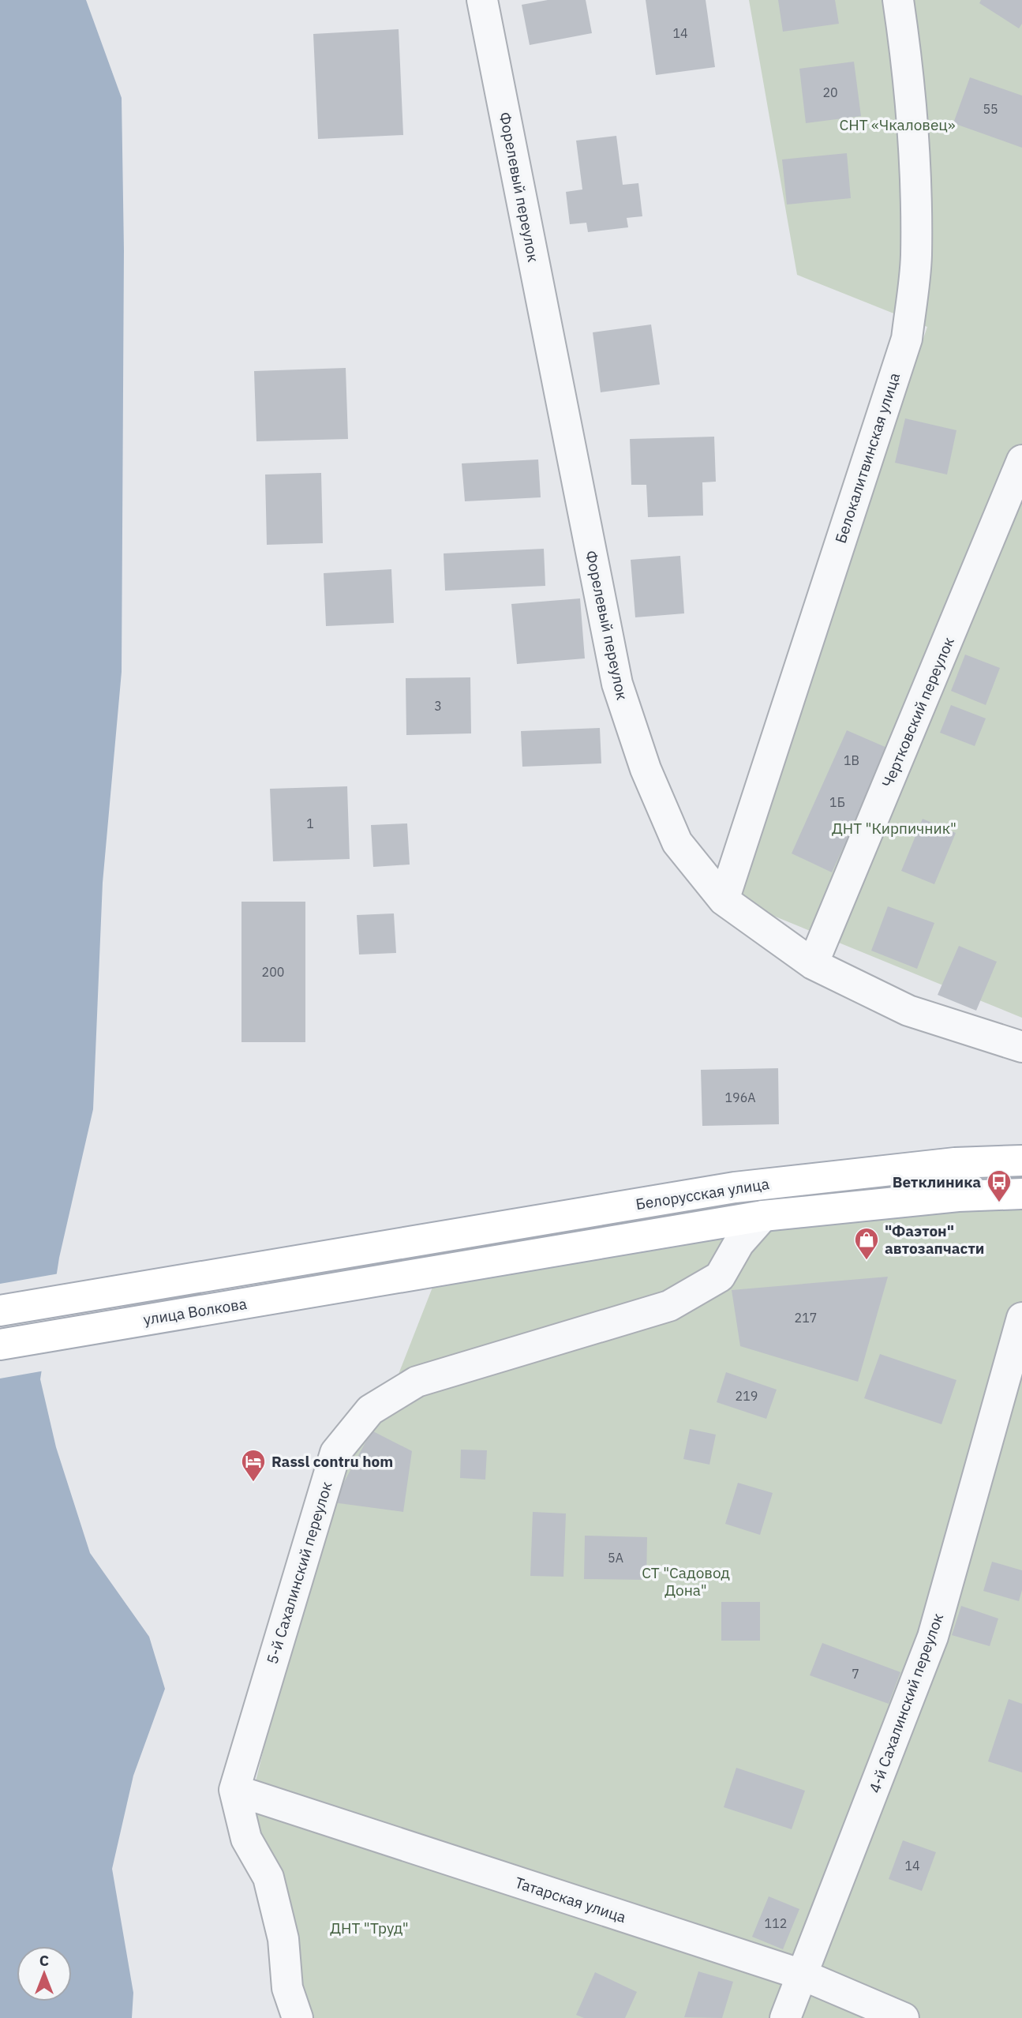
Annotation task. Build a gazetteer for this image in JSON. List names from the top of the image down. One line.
{"streets":{"main road":["Белорусская улица","улица Волкова"],"street":["Форелевый переулок","Белокалитвинская улица","Чертковский переулок","5-й Сахалинский переулок","4-й Сахалинский переулок","Татарская улица"]},"crossings":[["Форелевый переулок","Белокалитвинская улица"],["Форелевый переулок","Чертковский переулок"],["Белорусская улица","улица Волкова"],["Белорусская улица","5-й Сахалинский переулок"],["5-й Сахалинский переулок","Татарская улица"],["4-й Сахалинский переулок","Татарская улица"]],"parks":["СНТ «Чкаловец»","ДНТ \"Кирпичник\"","СТ \"Садовод Дона\"","ДНТ \"Труд\""],"places":{"bus stop":["Ветклиника"],"shop":["\"Фаэтон\" автозапчасти"],"hotel":["Rassl contru hom"]},"house_numbers":["14","20","55","3","1В","1Б","1","200","196А","217","219","5А","7","14","112"],"north":"top"}
